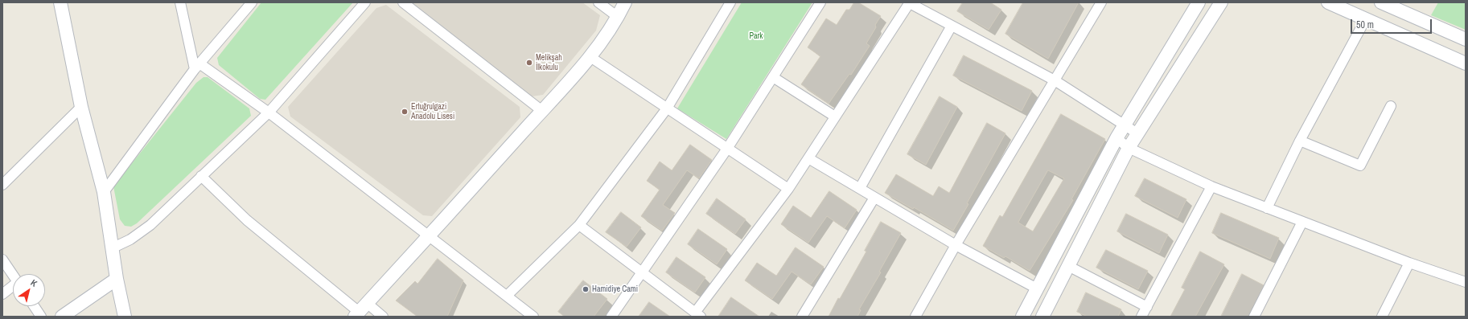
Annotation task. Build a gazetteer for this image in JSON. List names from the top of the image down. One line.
{"parks":["Park"],"places":["Melikşah İlkokulu","Ertuğrulgazi Anadolu Lisesi","Hamidiye Cami"],"scale_bar":"50 m","north":"top right"}
